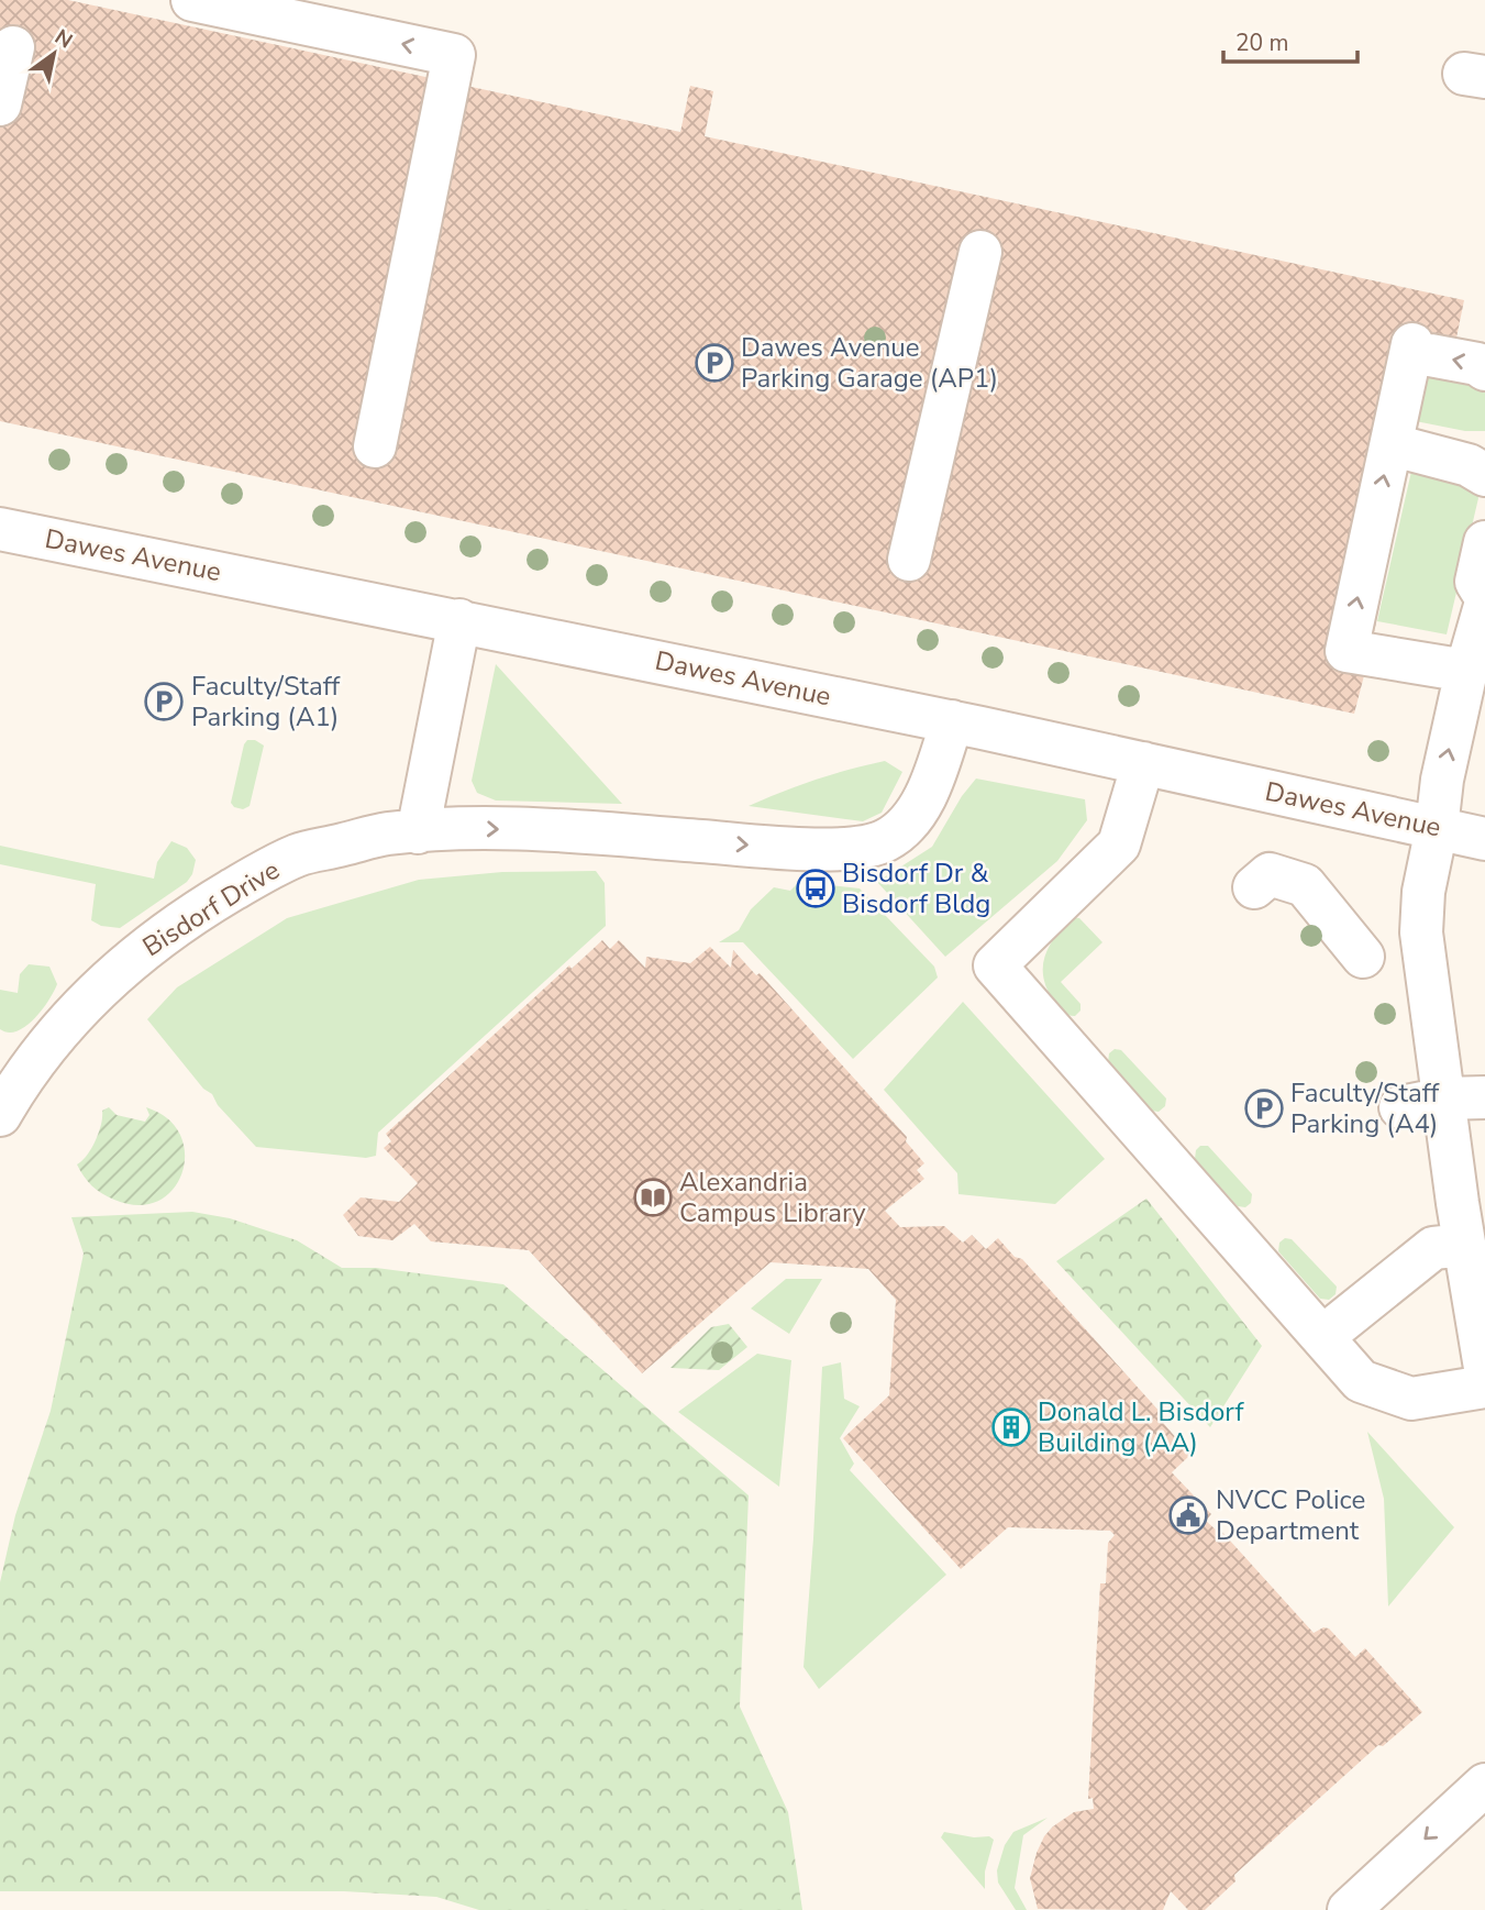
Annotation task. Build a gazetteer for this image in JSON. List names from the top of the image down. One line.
{"streets":{"street":["Dawes Avenue","Bisdorf Drive"]},"crossings":[["Dawes Avenue","Bisdorf Drive"]],"one_way":["Bisdorf Drive"],"places":{"parking":["Dawes Avenue Parking Garage (AP1)","Faculty/Staff Parking (A1)","Faculty/Staff Parking (A4)"],"bus stop":["Bisdorf Dr & Bisdorf Bldg"],"library":["Alexandria Campus Library"],"building":["Donald L. Bisdorf Building (AA)"],"public building":["NVCC Police Department"]},"scale_bar":"20 m","north":"top right"}
